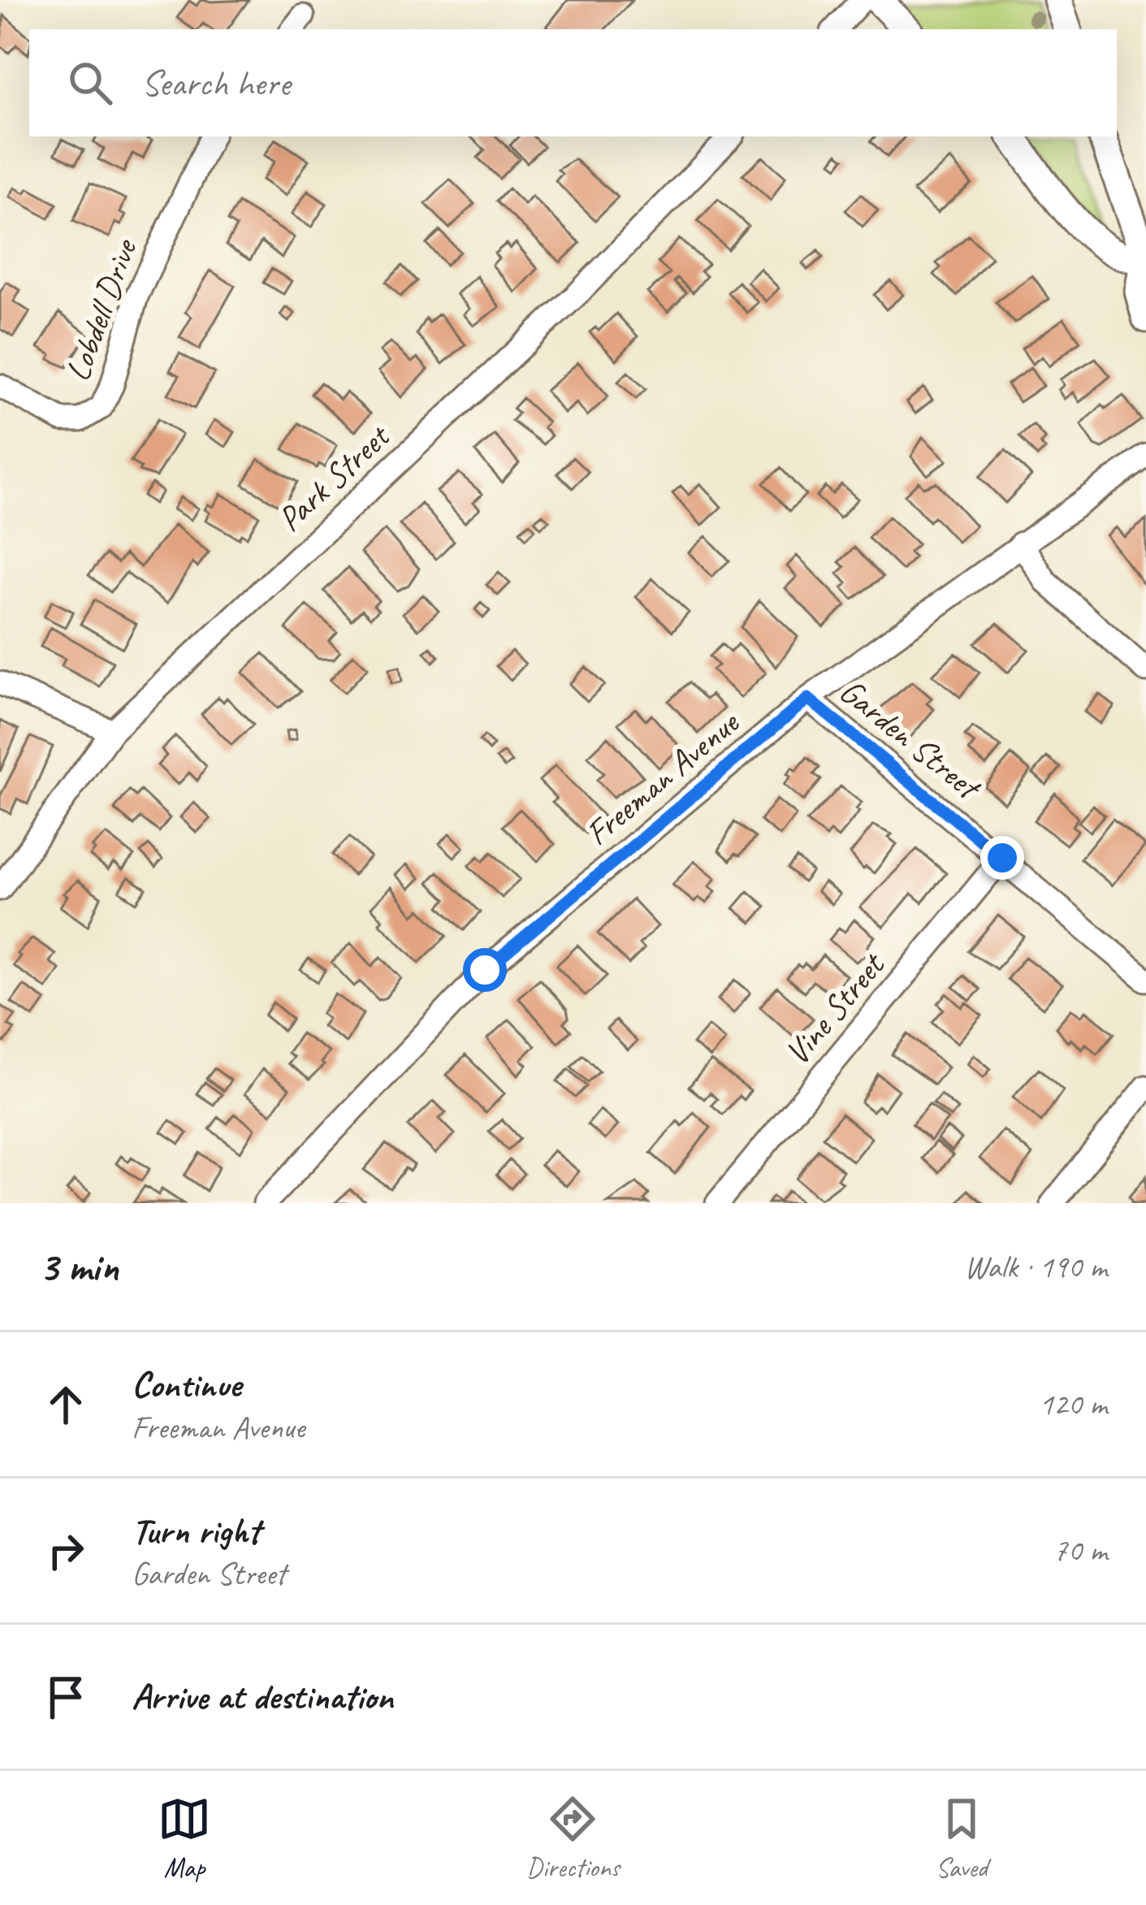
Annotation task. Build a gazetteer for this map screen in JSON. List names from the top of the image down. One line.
{"streets":{"street":["Lobdell Drive","Park Street","Garden Street","Freeman Avenue","Vine Street"]},"crossings":[["Garden Street","Freeman Avenue"],["Garden Street","Vine Street"]],"page":{"search":"Search here","heading":["3 min","Walk · 190 m"],"list":[["Continue","Freeman Avenue","120 m"],["Turn right","Garden Street","70 m"],"Arrive at destination"],"nav":["Map","Directions","Saved"]}}
